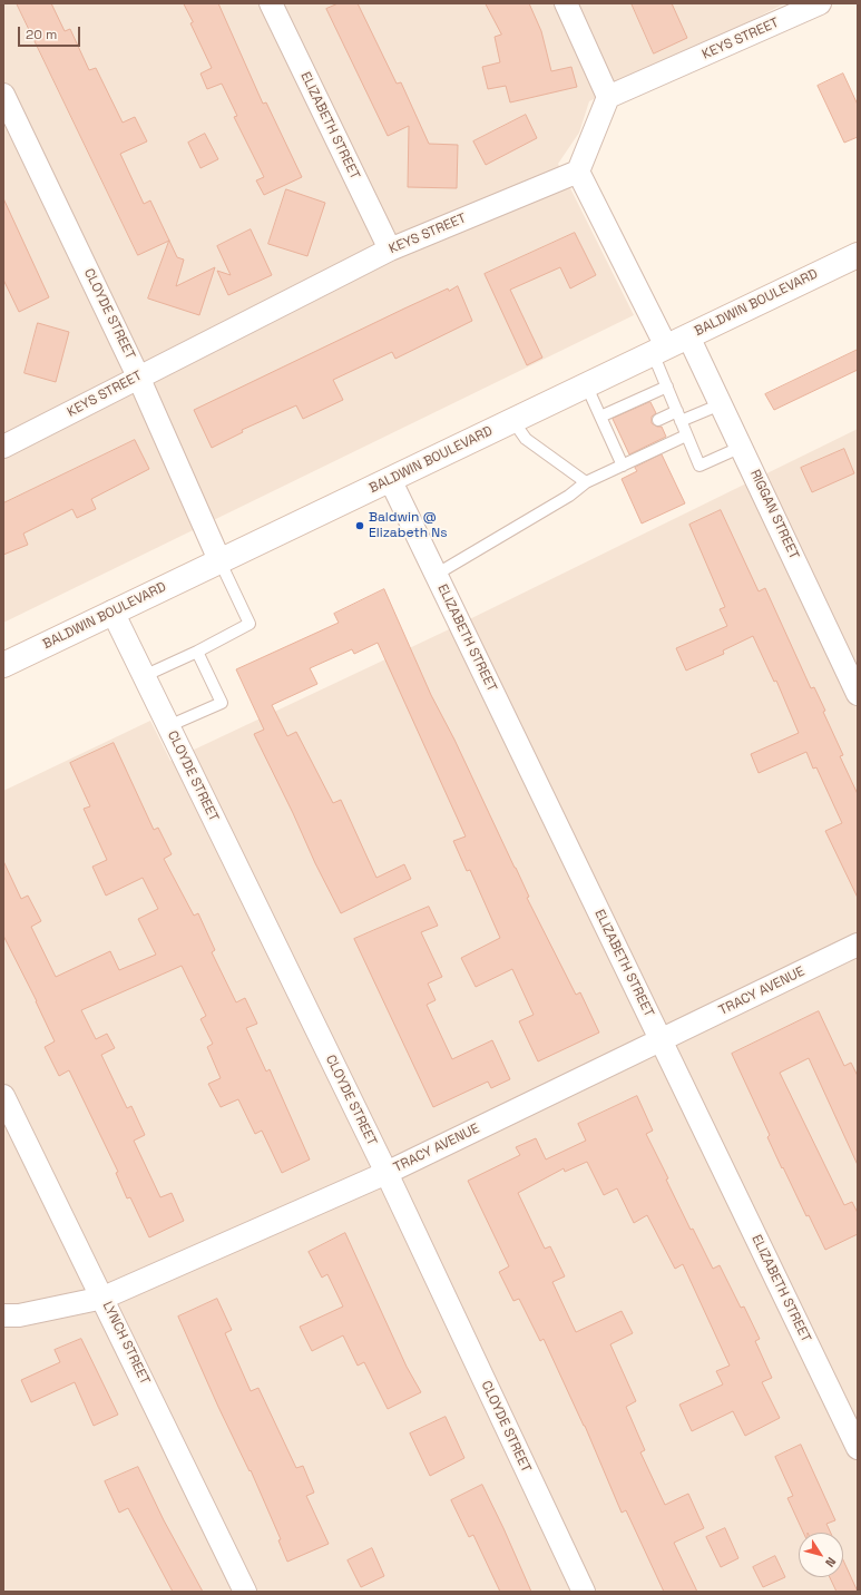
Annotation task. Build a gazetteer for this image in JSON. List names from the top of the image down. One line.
{"streets":{"main road":["BALDWIN BOULEVARD"],"street":["KEYS STREET","ELIZABETH STREET","CLOYDE STREET","RIGGAN STREET","TRACY AVENUE","LYNCH STREET"]},"crossings":[["KEYS STREET","ELIZABETH STREET"],["KEYS STREET","CLOYDE STREET"],["ELIZABETH STREET","BALDWIN BOULEVARD"],["ELIZABETH STREET","TRACY AVENUE"],["BALDWIN BOULEVARD","CLOYDE STREET"],["BALDWIN BOULEVARD","RIGGAN STREET"],["CLOYDE STREET","TRACY AVENUE"],["TRACY AVENUE","LYNCH STREET"]],"places":["Baldwin @ Elizabeth Ns"],"scale_bar":"20 m","north":"bottom right"}
